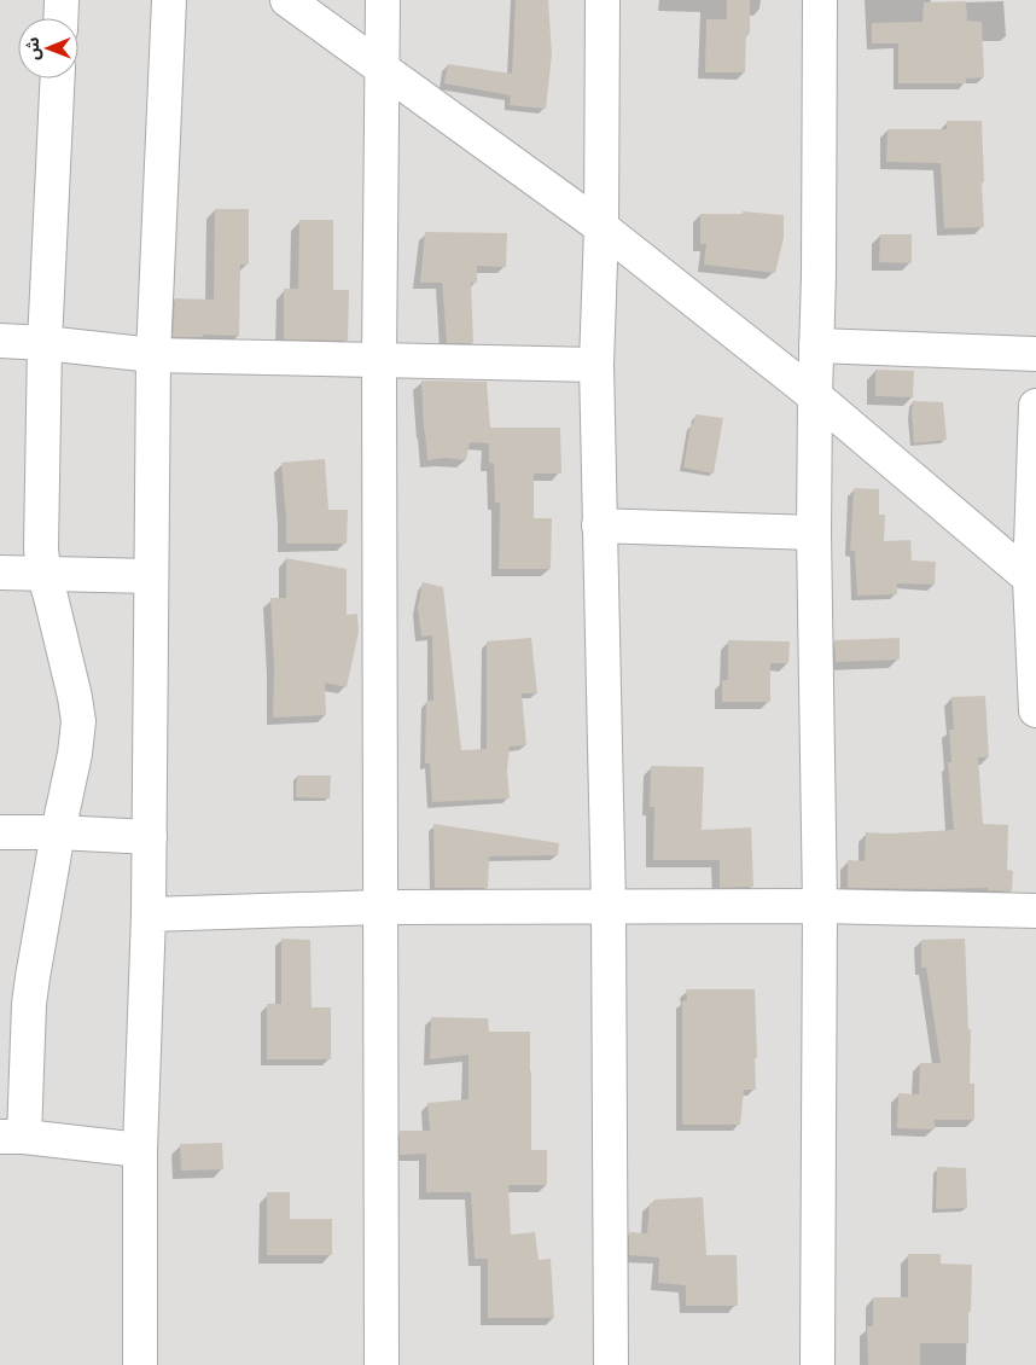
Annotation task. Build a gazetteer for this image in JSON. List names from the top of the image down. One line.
{"north":"left"}
